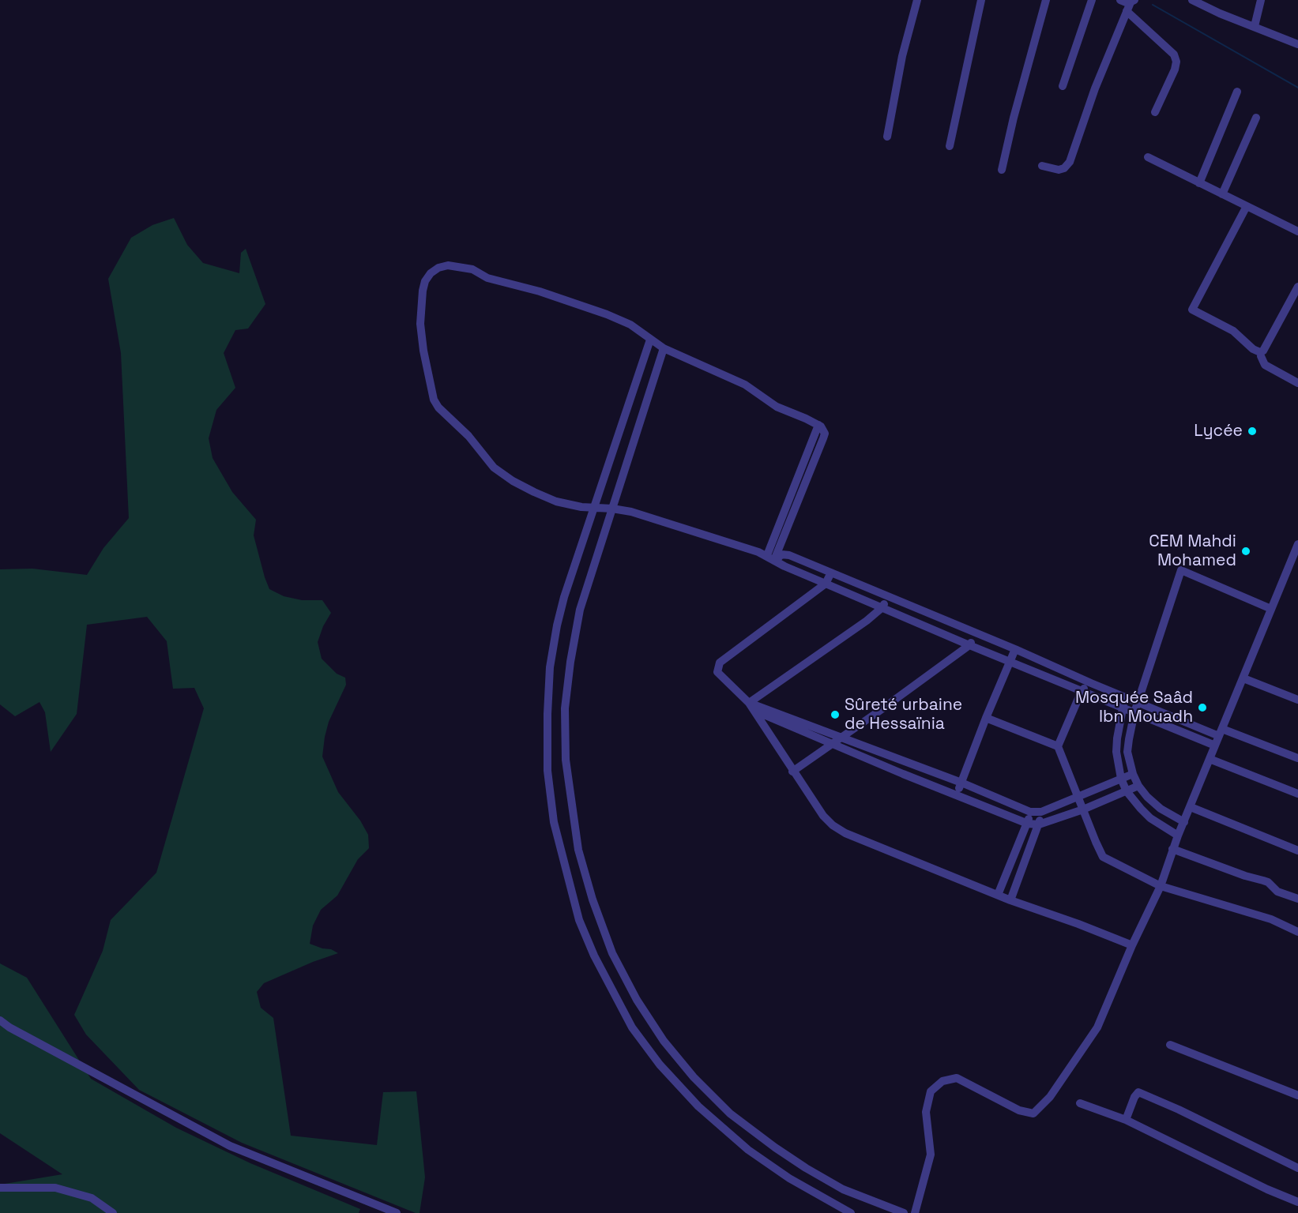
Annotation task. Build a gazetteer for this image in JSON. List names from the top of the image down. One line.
{"places":["Lycée","CEM Mahdi Mohamed","Mosquée Saâd Ibn Mouadh","Sûreté urbaine de Hessaïnia"]}
